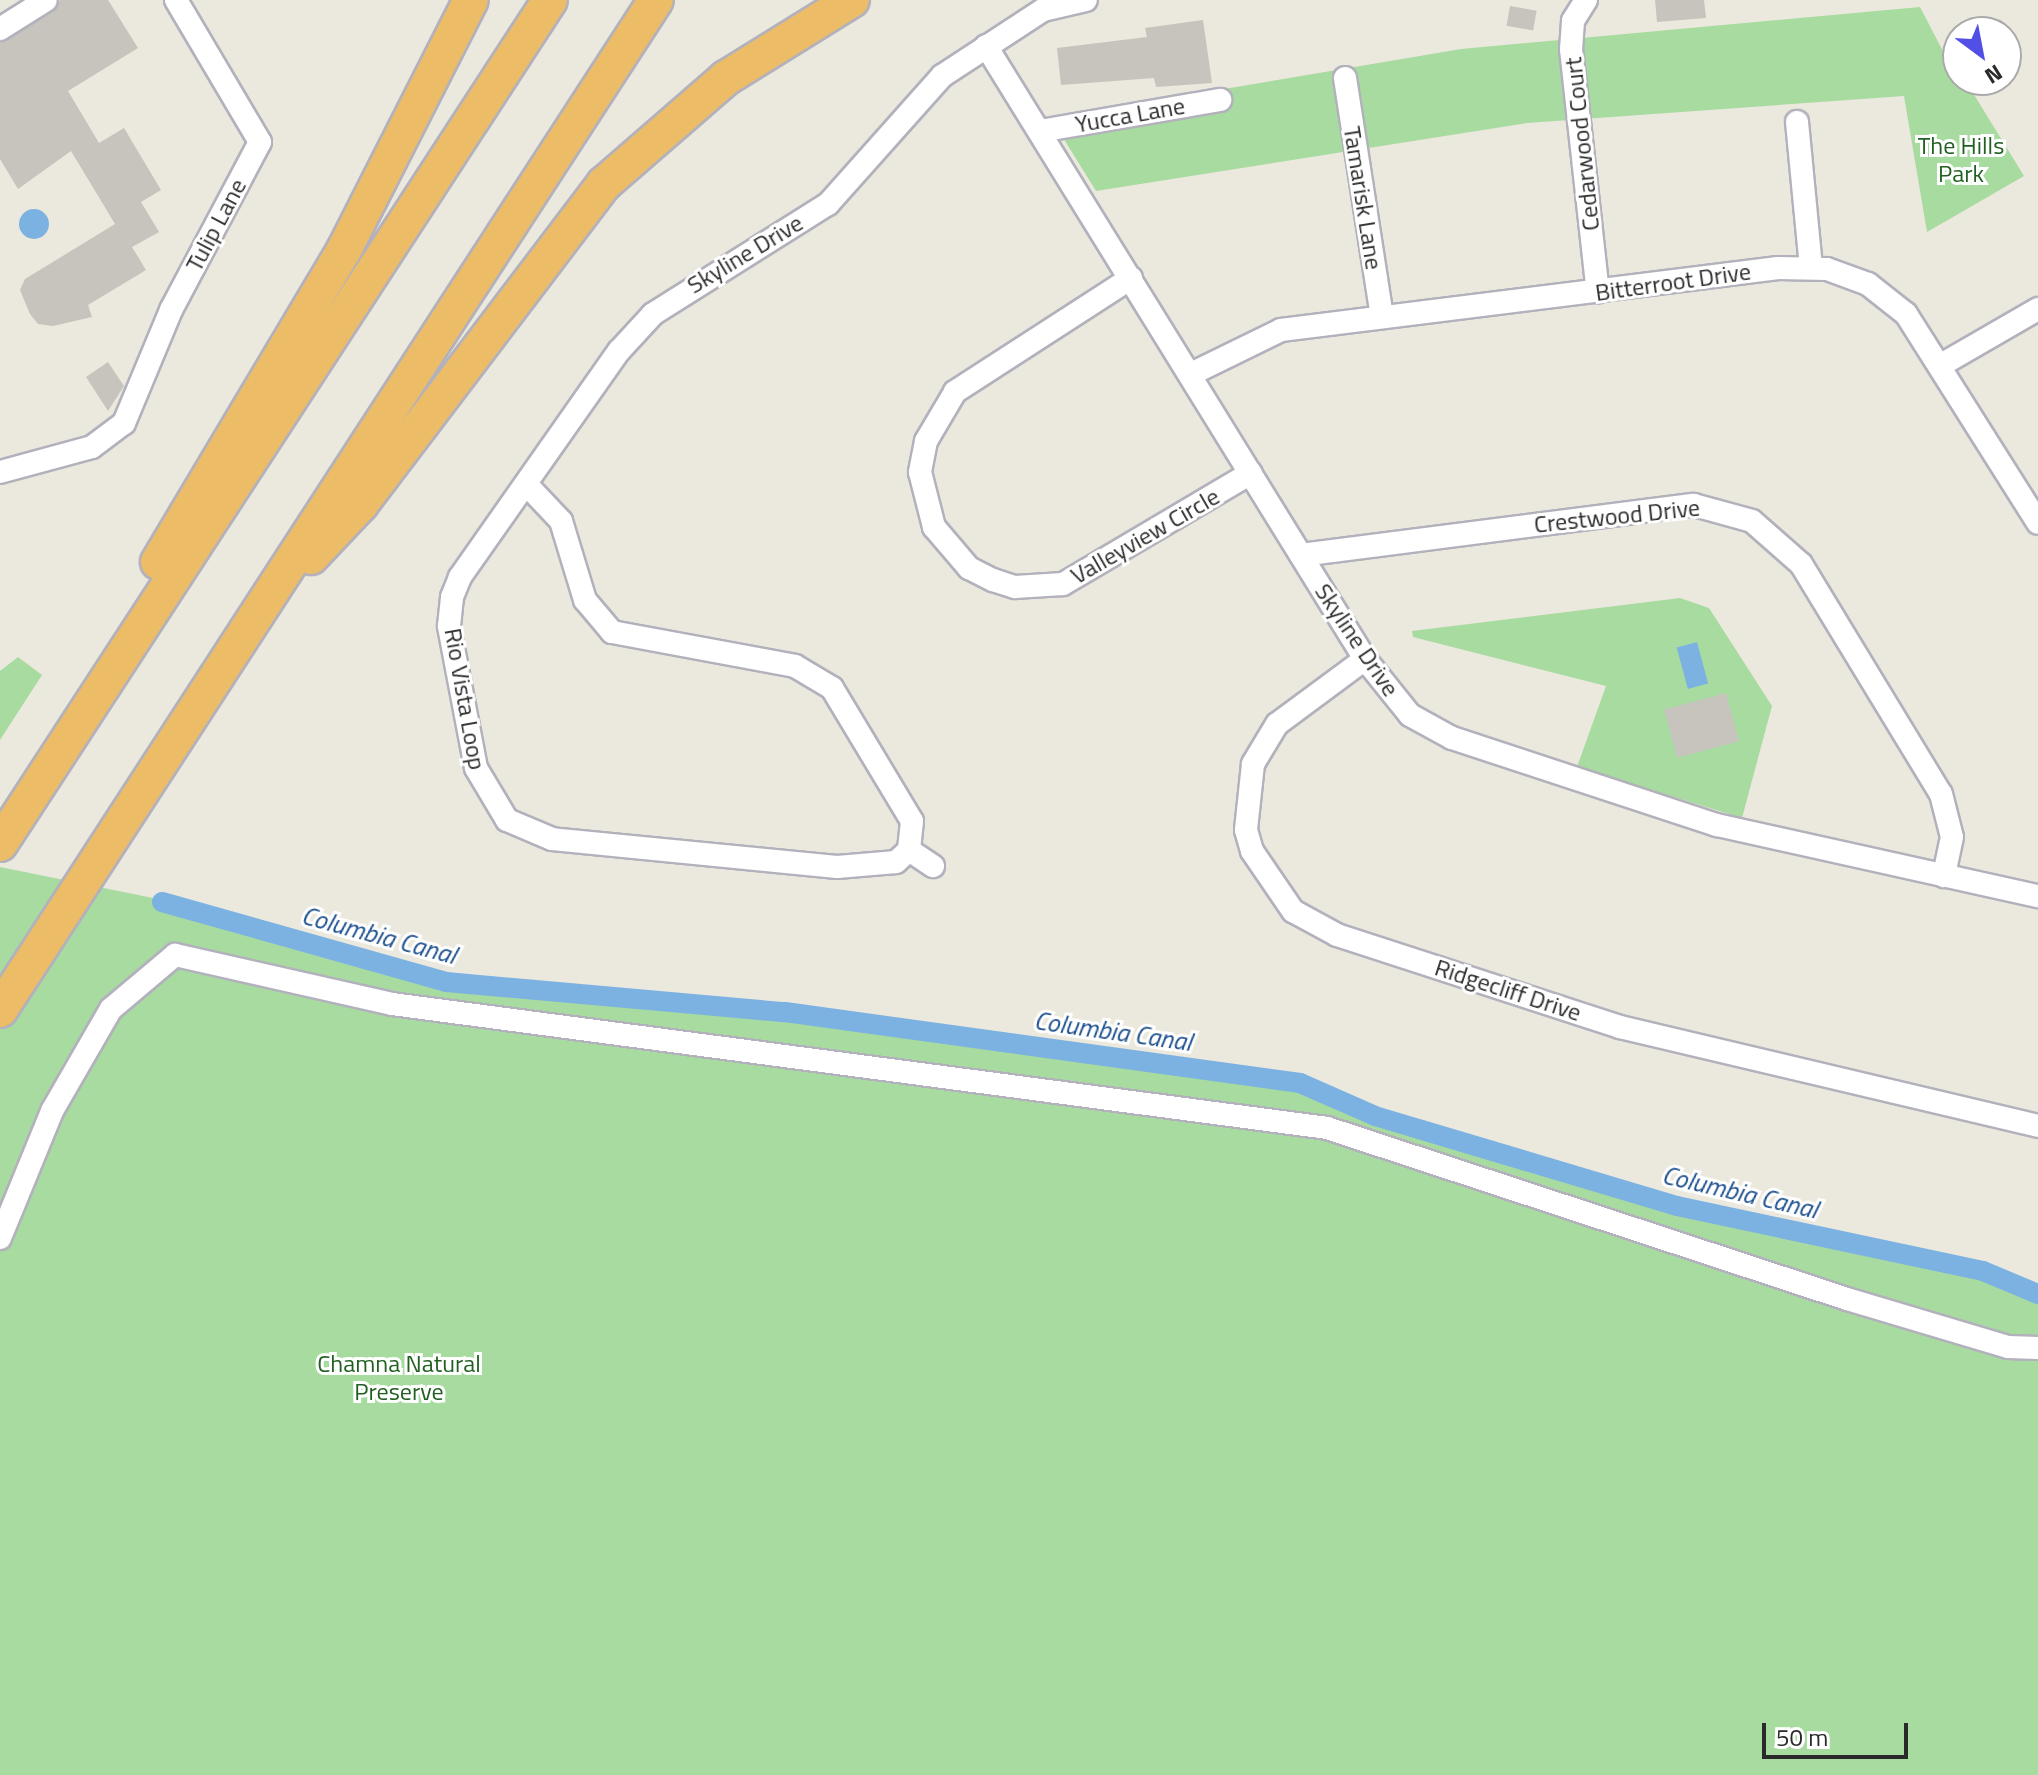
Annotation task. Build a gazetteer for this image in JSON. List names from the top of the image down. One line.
{"streets":{"street":["Yucca Lane","Cedarwood Court","Tamarisk Lane","Tulip Lane","Skyline Drive","Bitterroot Drive","Crestwood Drive","Valleyview Circle","Rio Vista Loop","Ridgecliff Drive"]},"crossings":[["Yucca Lane","Skyline Drive"],["Cedarwood Court","Bitterroot Drive"],["Tamarisk Lane","Bitterroot Drive"],["Skyline Drive","Bitterroot Drive"],["Skyline Drive","Crestwood Drive"],["Skyline Drive","Valleyview Circle"],["Skyline Drive","Rio Vista Loop"],["Skyline Drive","Ridgecliff Drive"]],"water":["Columbia Canal"],"parks":["The Hills Park","Chamna Natural Preserve"],"scale_bar":"50 m","north":"bottom right"}
